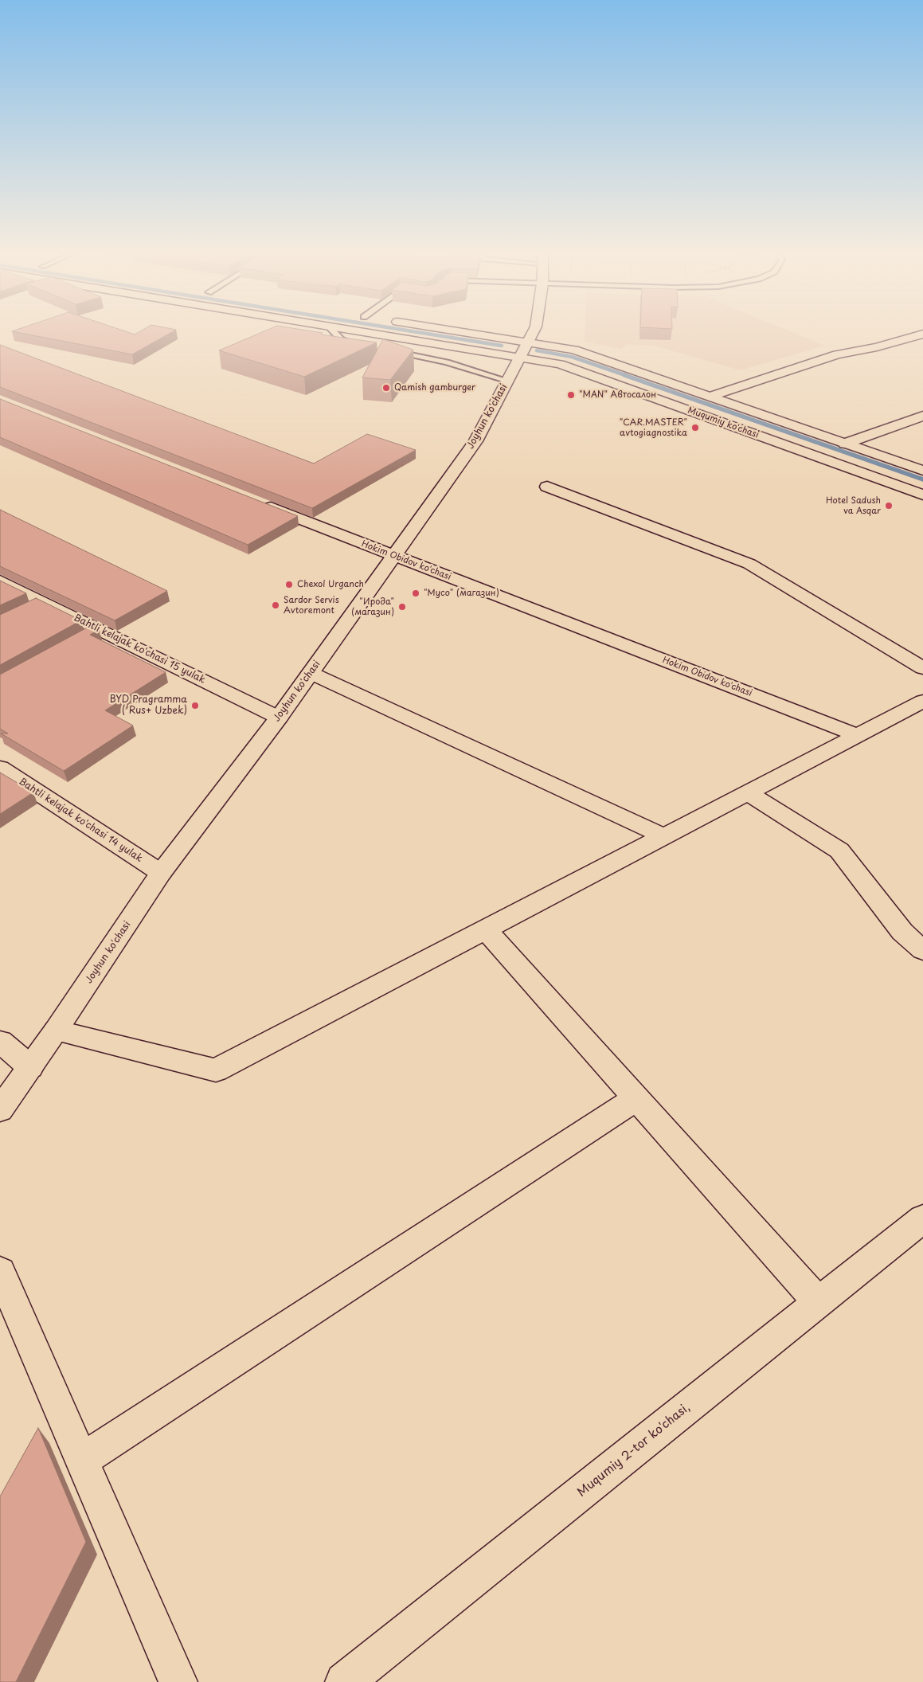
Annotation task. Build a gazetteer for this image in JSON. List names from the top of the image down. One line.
{"streets":{"street":["Joyhun ko'chasi","Muqumiy ko'chasi","Hokim Obidov ko'chasi","Bahtli kelajak ko'chasi 15 yulak","Bahtli kelajak ko'chasi 14 yulak","Muqumiy 2-tor ko'chasi,"]},"crossings":[["Joyhun ko'chasi","Muqumiy ko'chasi"],["Joyhun ko'chasi","Hokim Obidov ko'chasi"],["Joyhun ko'chasi","Bahtli kelajak ko'chasi 15 yulak"],["Joyhun ko'chasi","Bahtli kelajak ko'chasi 14 yulak"]],"places":["Qamish gamburger","\"MAN\" Автосалон","\"CAR.MASTER\" avtogiagnostika","Hotel Sadush va Asqar","Chexol Urganch","\"Мусо\" (магазин)","Sardor Servis Avtoremont","\"Ирода\" (магазин)","BYD Pragramma ( Rus+ Uzbek)"]}
